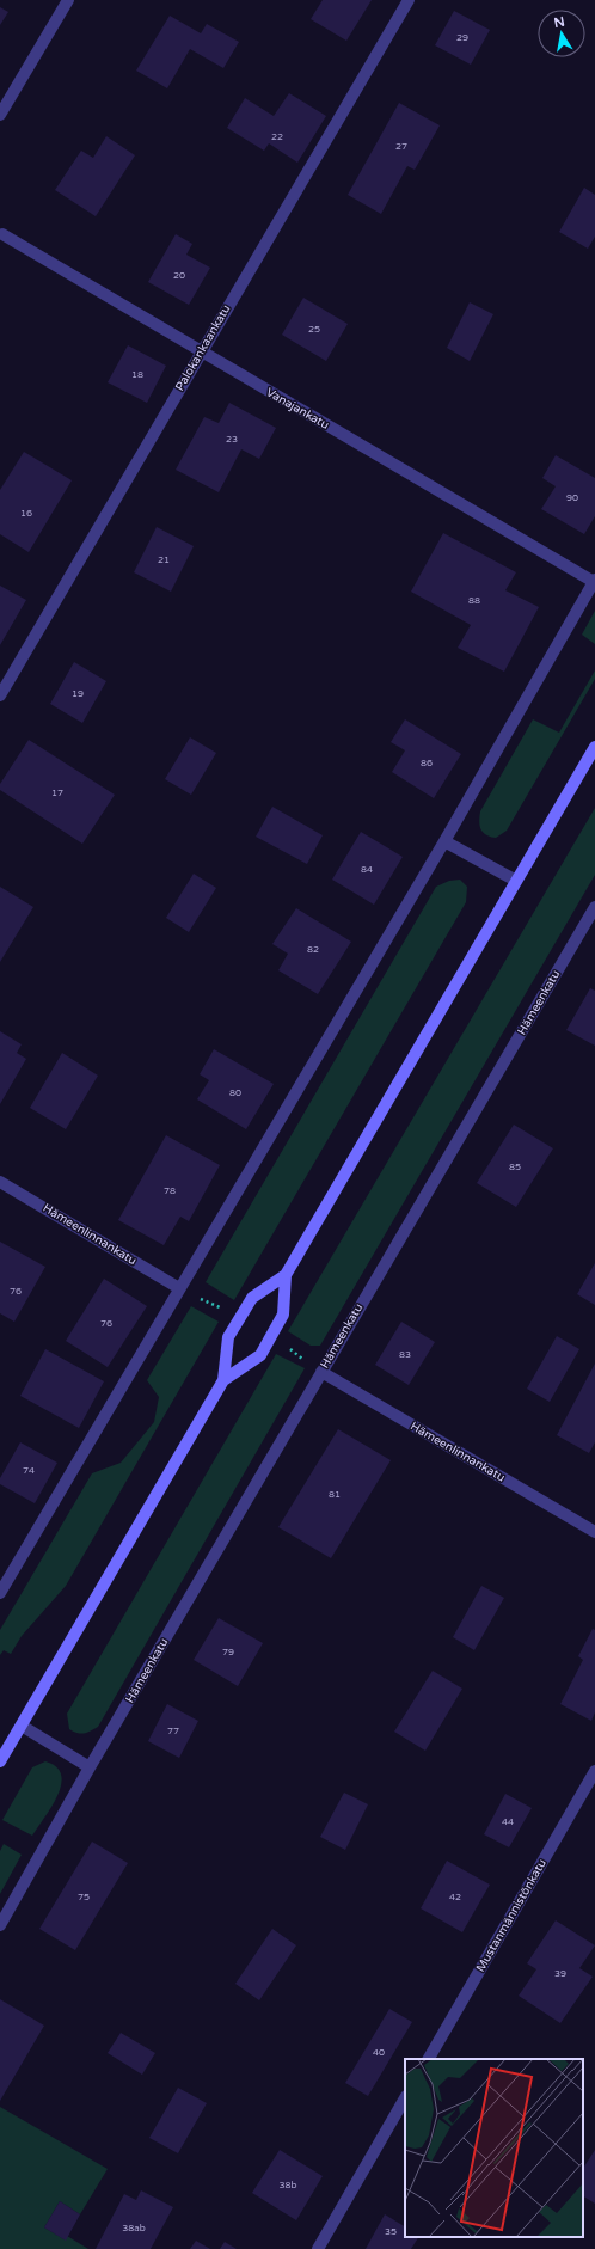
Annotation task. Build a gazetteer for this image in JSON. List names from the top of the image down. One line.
{"streets":{"street":["Palokankaankatu","Vanajankatu","Hämeenkatu","Hämeenlinnankatu","Mustanmännistönkatu"]},"crossings":[["Palokankaankatu","Vanajankatu"],["Hämeenkatu","Hämeenlinnankatu"]],"house_numbers":["29","22","27","20","25","18","23","90","16","21","88","19","86","17","84","82","80","85","78","76","76","83","74","81","79","77","44","75","42","39","40","38b","38ab","35"],"north":"top"}
